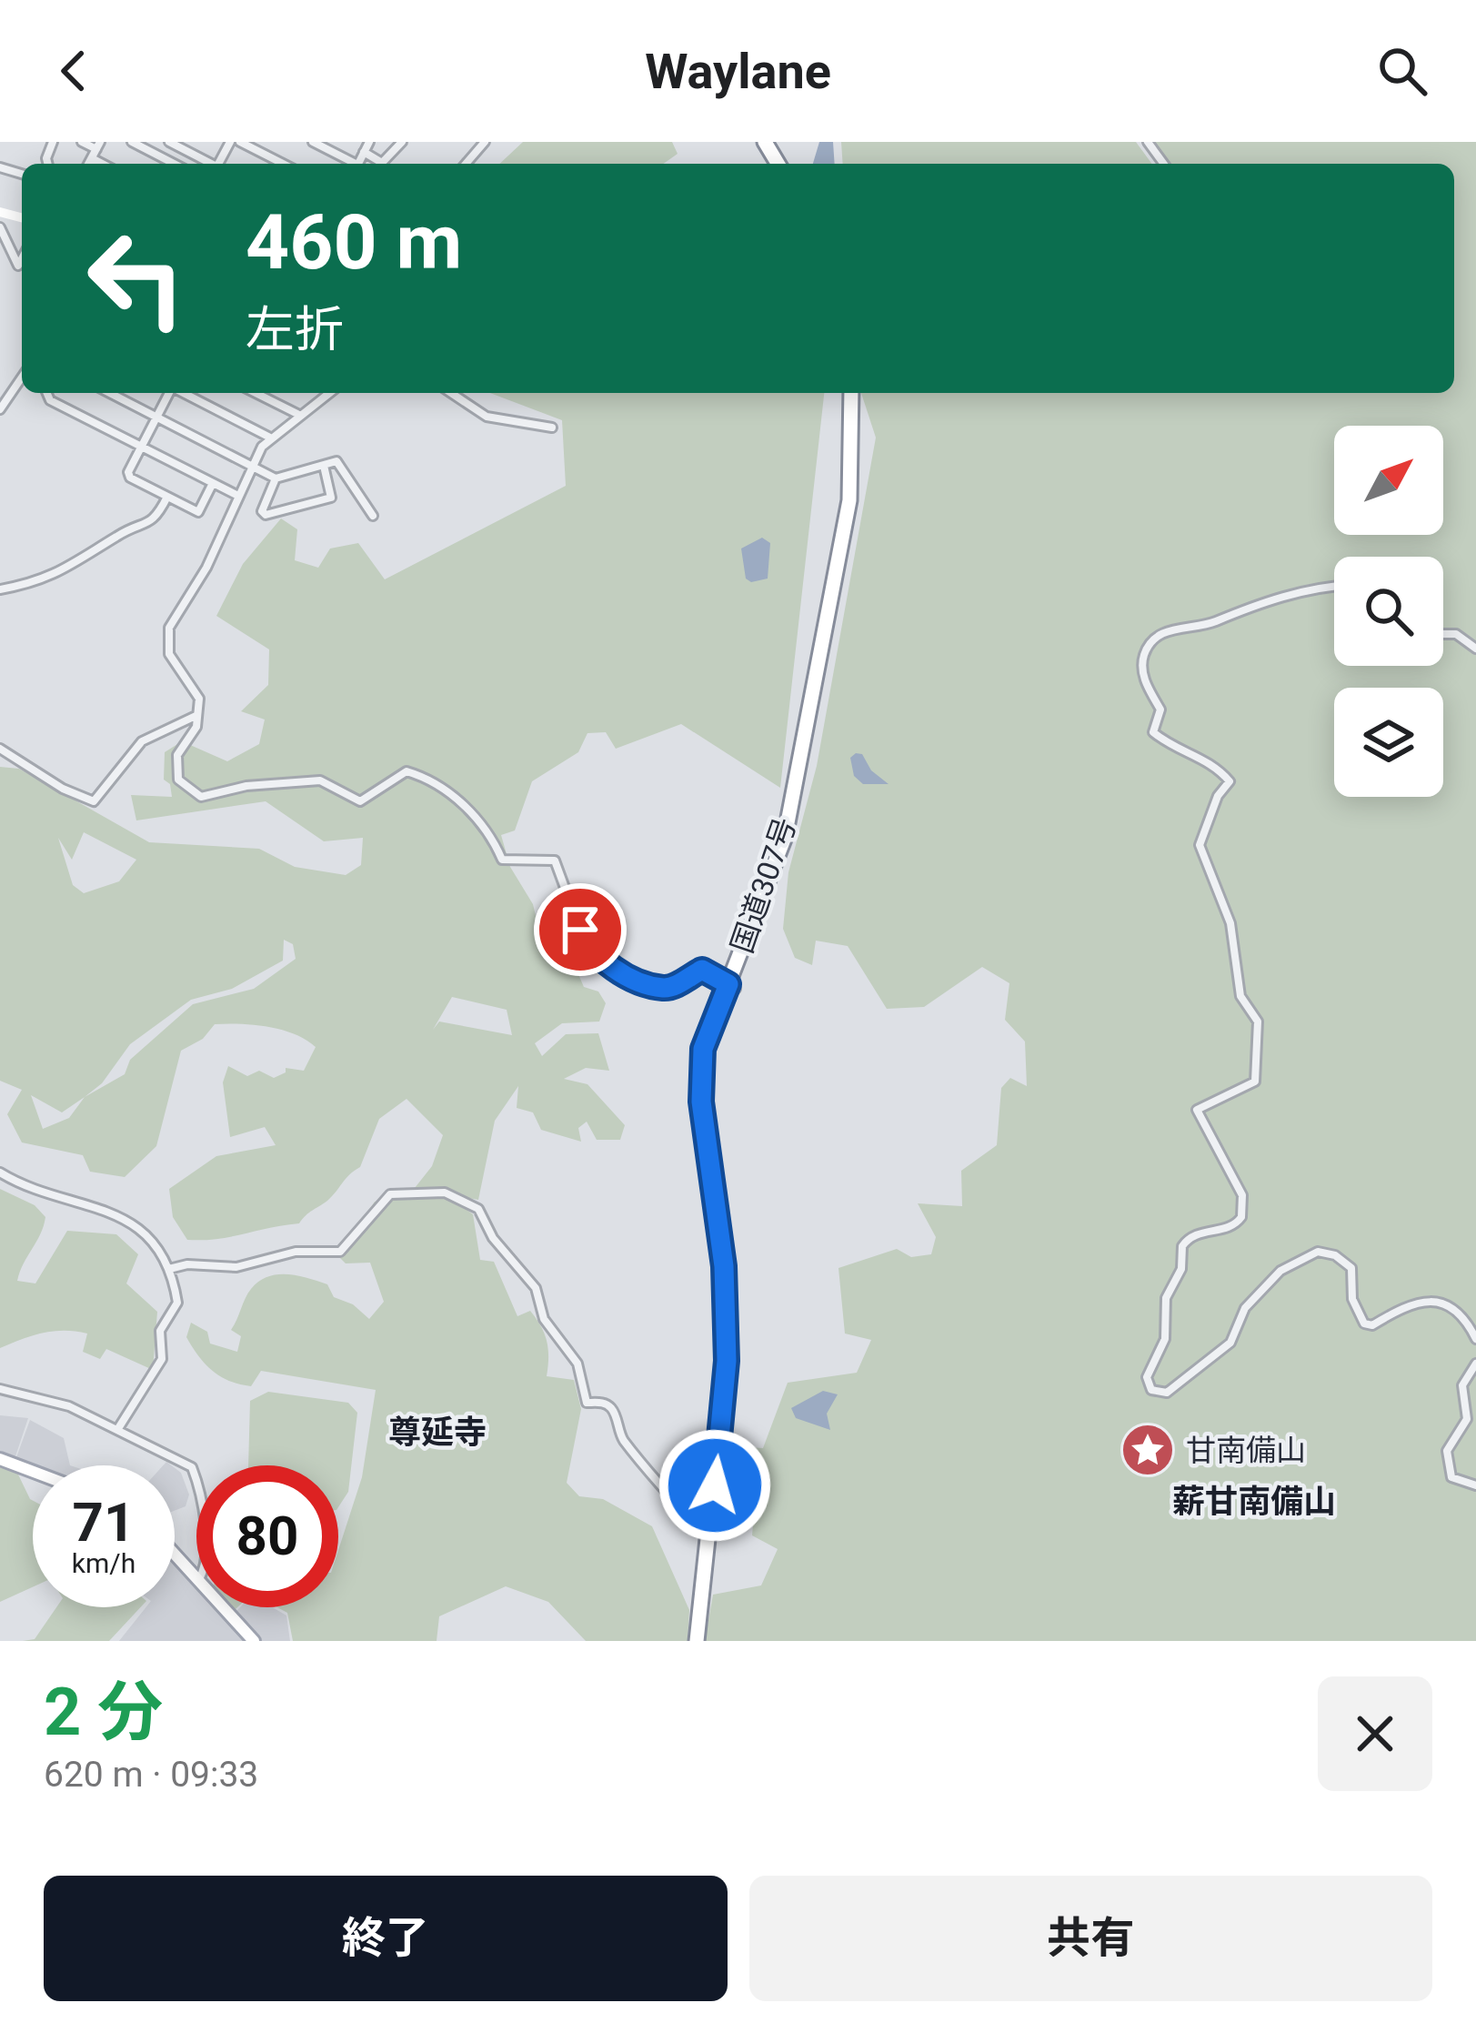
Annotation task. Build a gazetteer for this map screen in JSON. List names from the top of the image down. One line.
{"streets":{"highway":["国道307号"]},"districts":["尊延寺","薪甘南備山"],"places":{"place":["甘南備山"]},"north":"top right","page":{"header":"Waylane","turn":["460 m","左折"],"speed":"71 km/h","limit":"80","heading":["2 分","620 m · 09:33"],"buttons":["終了","共有"]}}
